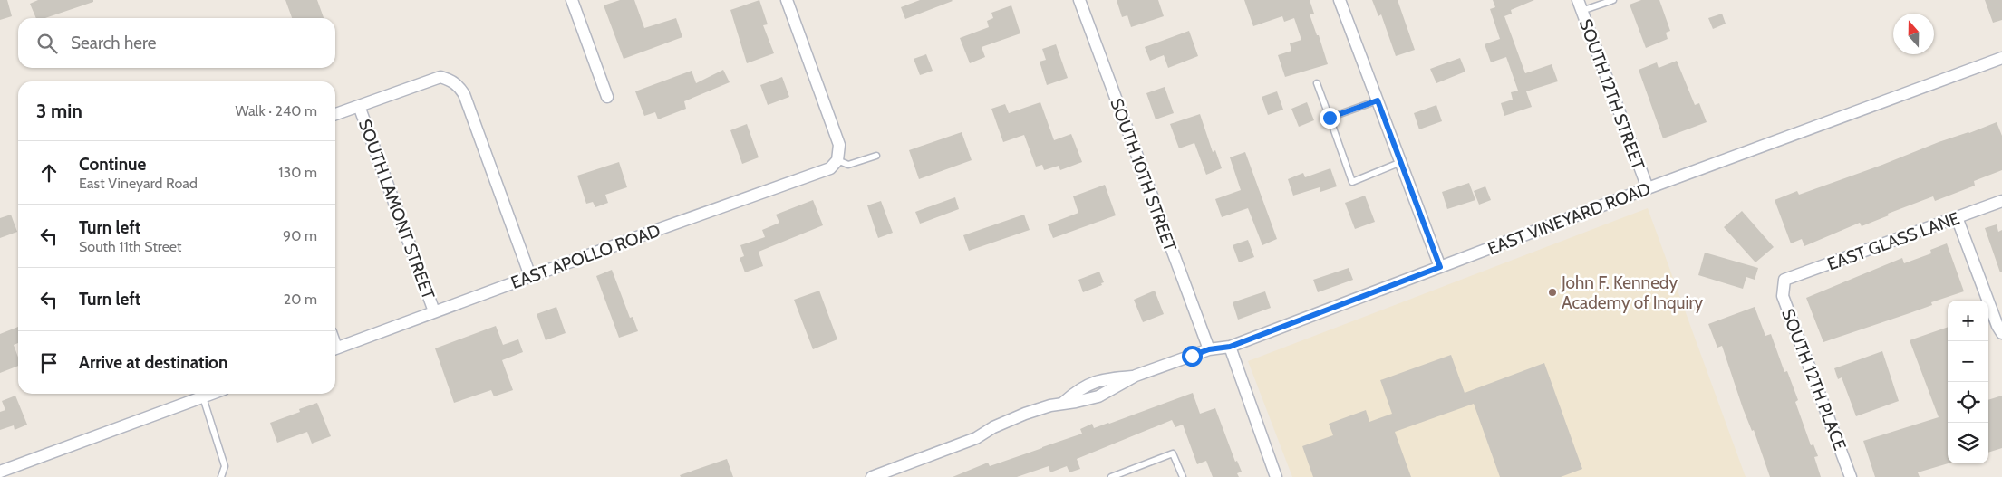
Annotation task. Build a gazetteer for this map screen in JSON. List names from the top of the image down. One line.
{"streets":{"street":["SOUTH 12TH STREET","SOUTH 10TH STREET","SOUTH LAMONT STREET","EAST VINEYARD ROAD","EAST GLASS LANE","EAST APOLLO ROAD","SOUTH 12TH PLACE"]},"crossings":[["SOUTH 12TH STREET","EAST VINEYARD ROAD"],["SOUTH 10TH STREET","EAST VINEYARD ROAD"],["SOUTH LAMONT STREET","EAST APOLLO ROAD"],["EAST GLASS LANE","SOUTH 12TH PLACE"]],"places":["John F. Kennedy Academy of Inquiry"],"north":"top","page":{"search":"Search here","heading":["3 min","Walk · 240 m"],"list":[["Continue","East Vineyard Road","130 m"],["Turn left","South 11th Street","90 m"],["Turn left","20 m"],"Arrive at destination"],"map_buttons":["+","−"]}}
